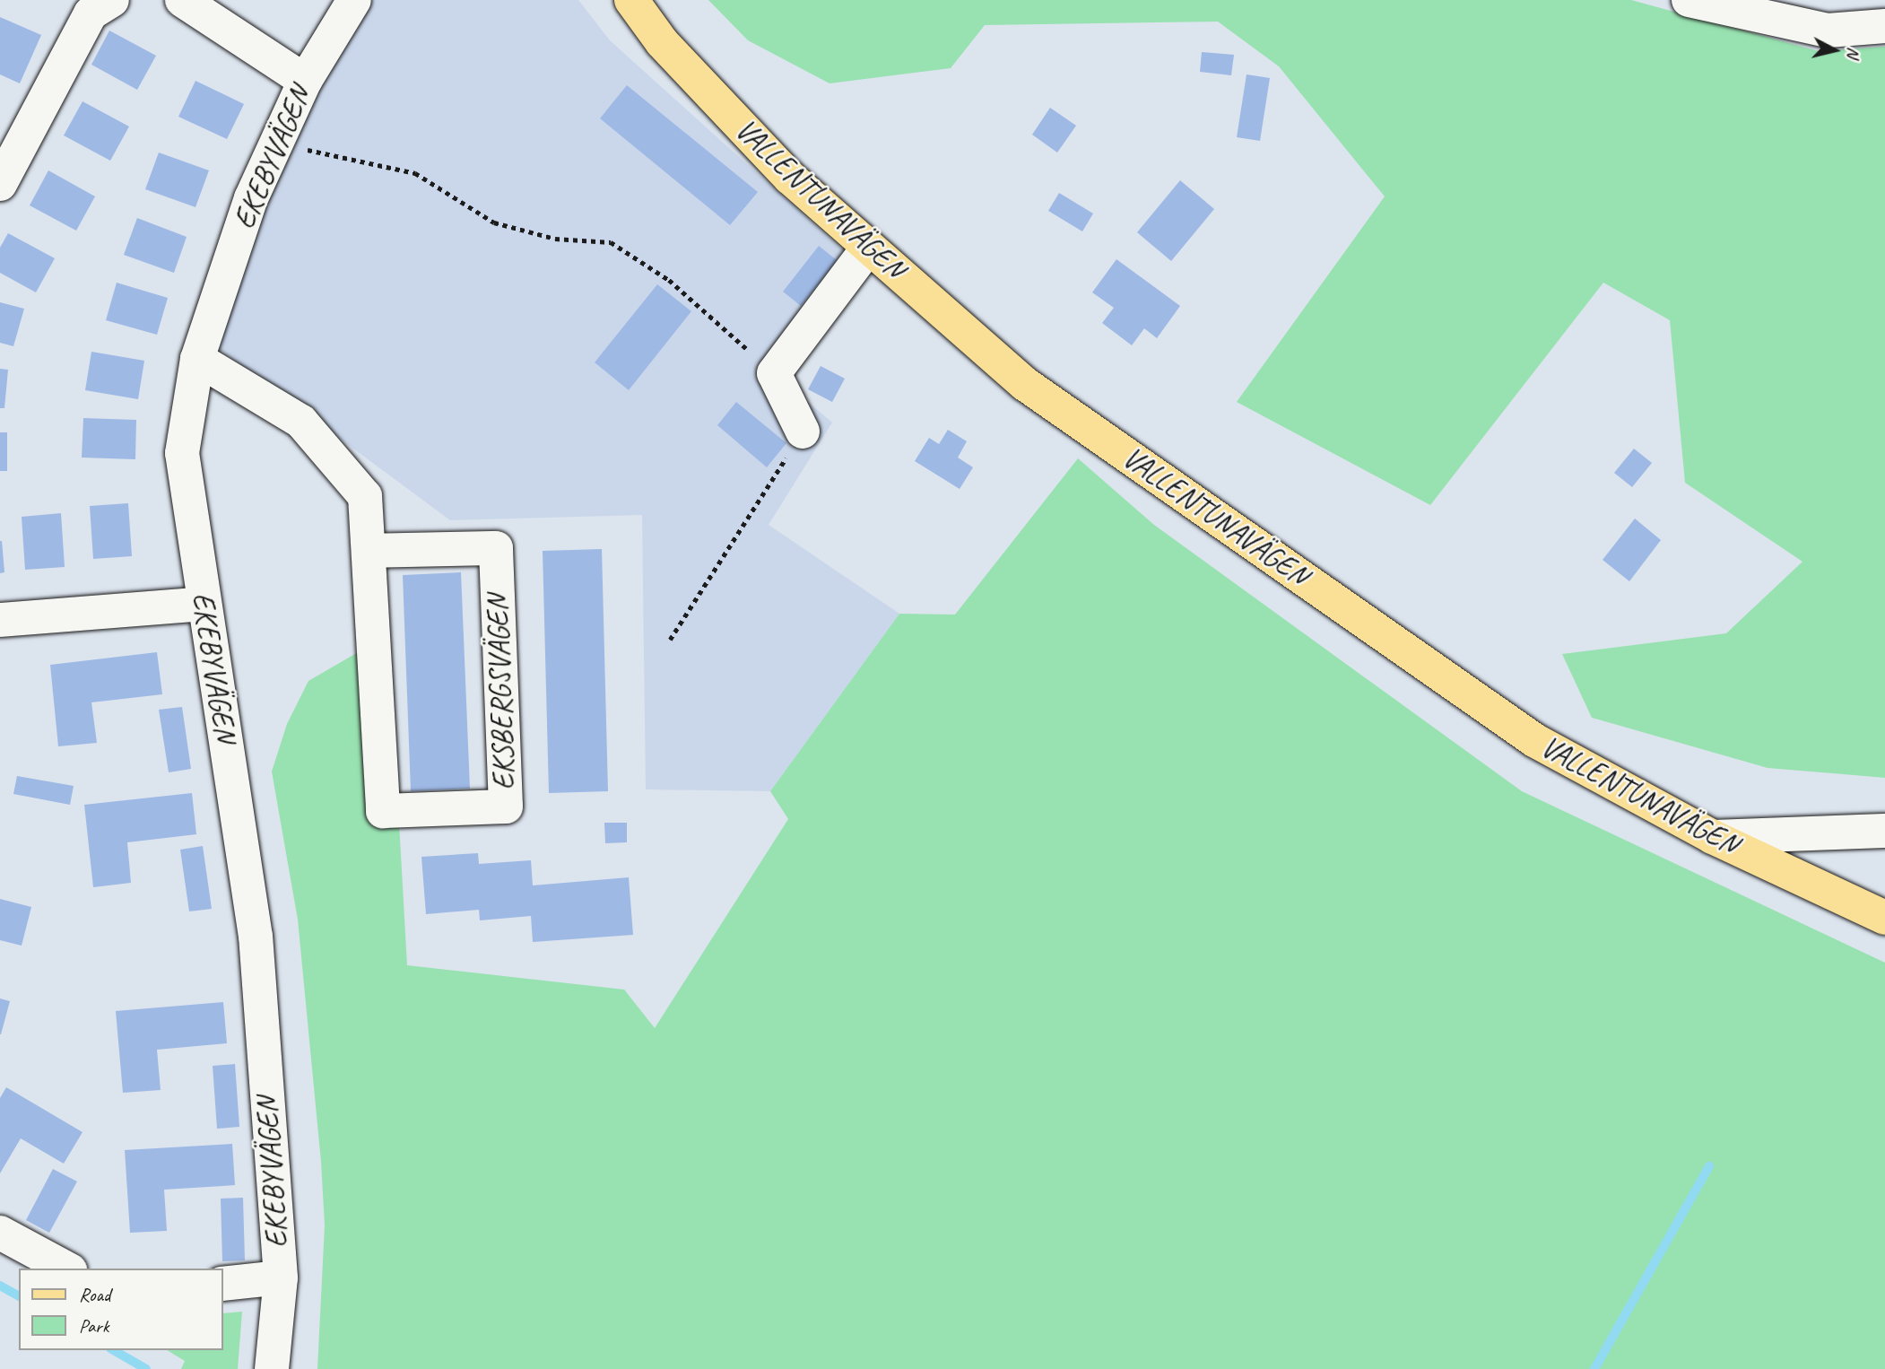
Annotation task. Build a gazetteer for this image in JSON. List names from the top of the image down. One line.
{"streets":{"main road":["VALLENTUNAVÄGEN"],"street":["EKEBYVÄGEN","EKSBERGSVÄGEN"]},"crossings":[["EKEBYVÄGEN","EKSBERGSVÄGEN"]],"legend":["Road","Park"],"north":"right"}
